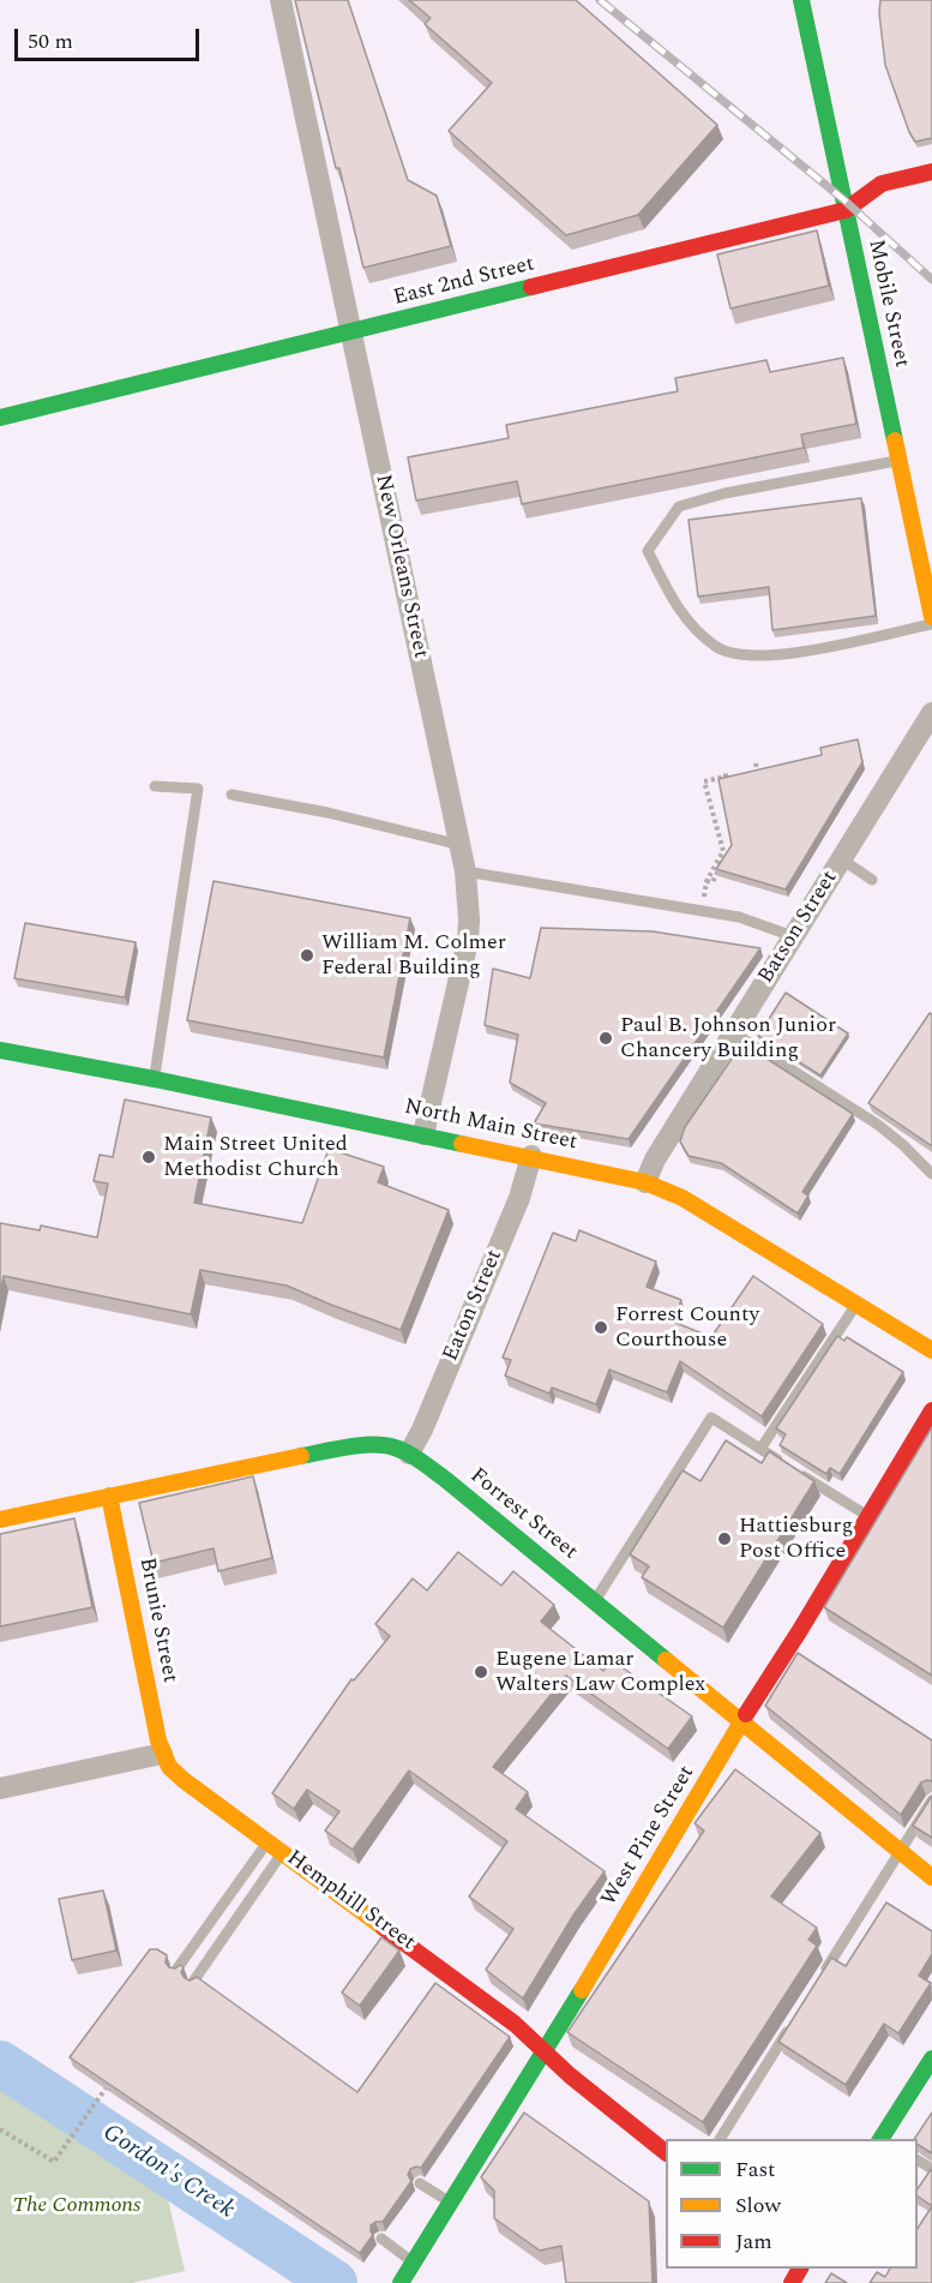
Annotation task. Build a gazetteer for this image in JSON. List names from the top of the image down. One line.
{"streets":{"street":["East 2nd Street","Mobile Street","New Orleans Street","Batson Street","North Main Street","Eaton Street","Forrest Street","Brunie Street","West Pine Street","Hemphill Street"]},"crossings":[["East 2nd Street","Mobile Street"],["East 2nd Street","New Orleans Street"],["New Orleans Street","North Main Street"],["Batson Street","North Main Street"],["North Main Street","Eaton Street"],["Eaton Street","Forrest Street"],["Forrest Street","Brunie Street"],["Forrest Street","West Pine Street"],["Brunie Street","Hemphill Street"],["West Pine Street","Hemphill Street"]],"water":["Gordon's Creek"],"parks":["The Commons"],"places":["William M. Colmer Federal Building","Paul B. Johnson Junior Chancery Building","Main Street United Methodist Church","Forrest County Courthouse","Hattiesburg Post Office","Eugene Lamar Walters Law Complex"],"legend":["Fast","Slow","Jam"],"scale_bar":"50 m"}
